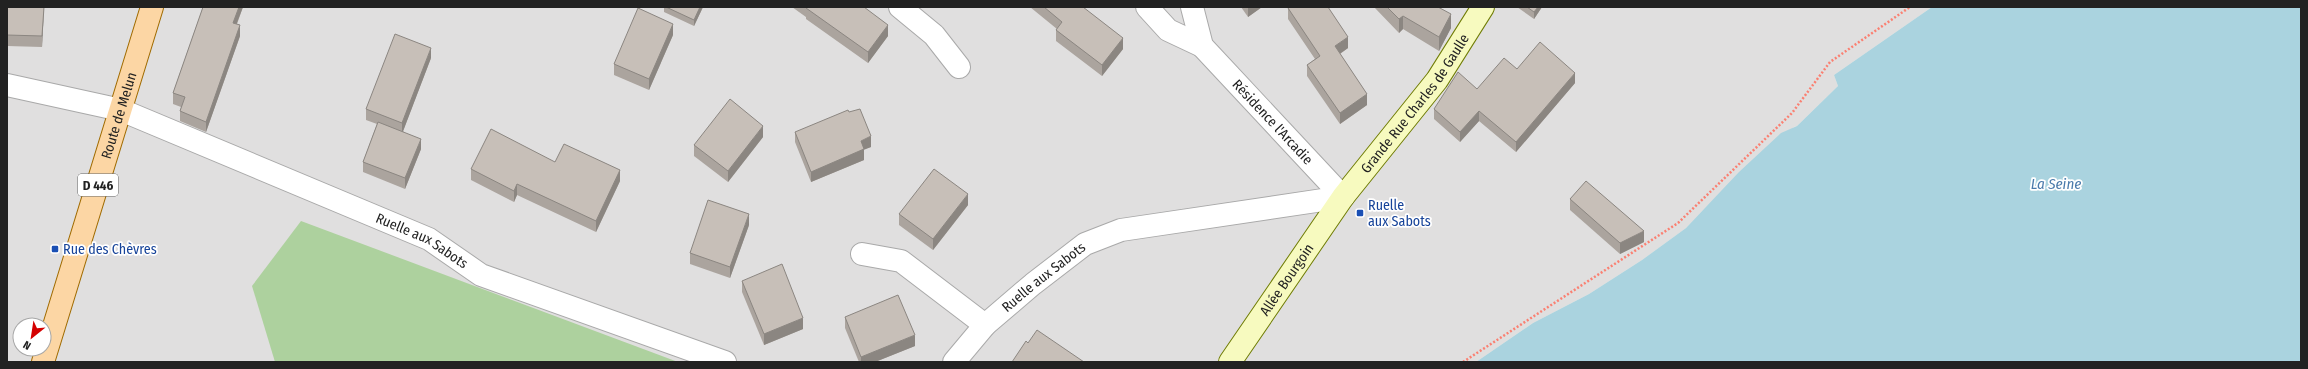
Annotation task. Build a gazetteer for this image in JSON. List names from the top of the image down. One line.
{"streets":{"main road":["Route de Melun","D 446"],"street":["Grande Rue Charles de Gaulle","Résidence l'Arcadie","Ruelle aux Sabots","Allée Bourgoin"]},"crossings":[["Grande Rue Charles de Gaulle","Résidence l'Arcadie"],["Grande Rue Charles de Gaulle","Ruelle aux Sabots"],["Grande Rue Charles de Gaulle","Allée Bourgoin"],["Route de Melun","Ruelle aux Sabots"],["Résidence l'Arcadie","Ruelle aux Sabots"],["Résidence l'Arcadie","Allée Bourgoin"],["Ruelle aux Sabots","Allée Bourgoin"]],"water":["La Seine"],"places":{"transit":["Ruelle aux Sabots","Rue des Chèvres"]},"north":"bottom left"}
